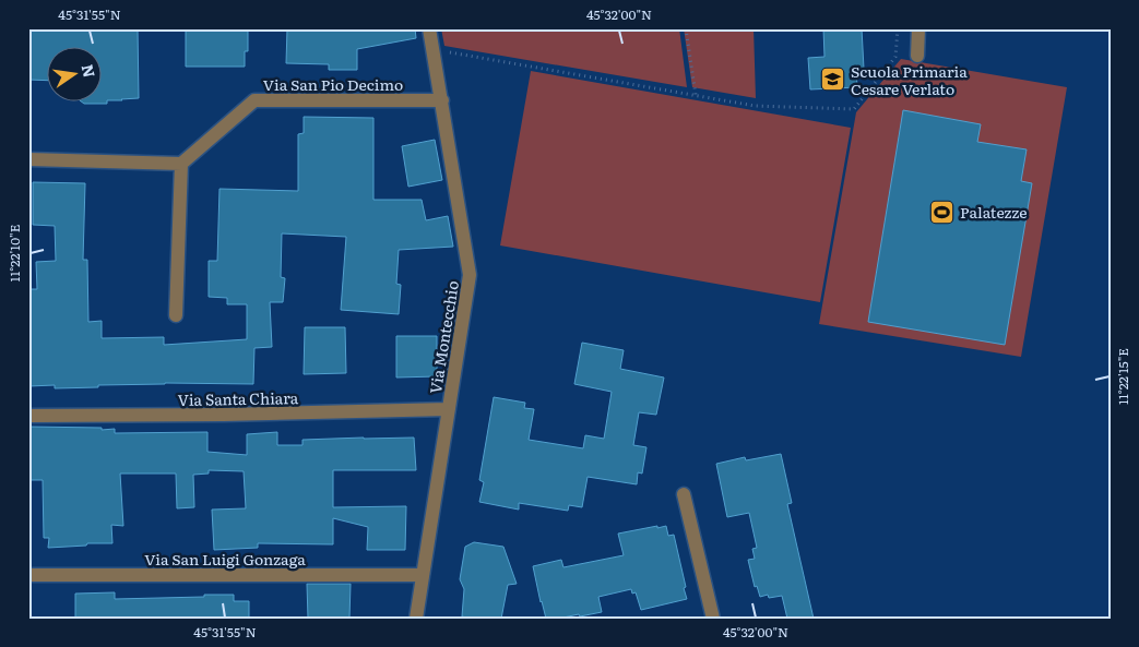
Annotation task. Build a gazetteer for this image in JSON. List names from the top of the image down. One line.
{"streets":{"street":["Via San Pio Decimo","Via Montecchio","Via Santa Chiara","Via San Luigi Gonzaga"]},"crossings":[["Via San Pio Decimo","Via Montecchio"],["Via Montecchio","Via Santa Chiara"],["Via Montecchio","Via San Luigi Gonzaga"]],"places":{"school or university":["Scuola Primaria Cesare Verlato"],"sports":["Palatezze"]},"north":"right","coordinates":["45°31'55\"N","45°32'00\"N","11°22'10\"E","11°22'15\"E"]}
